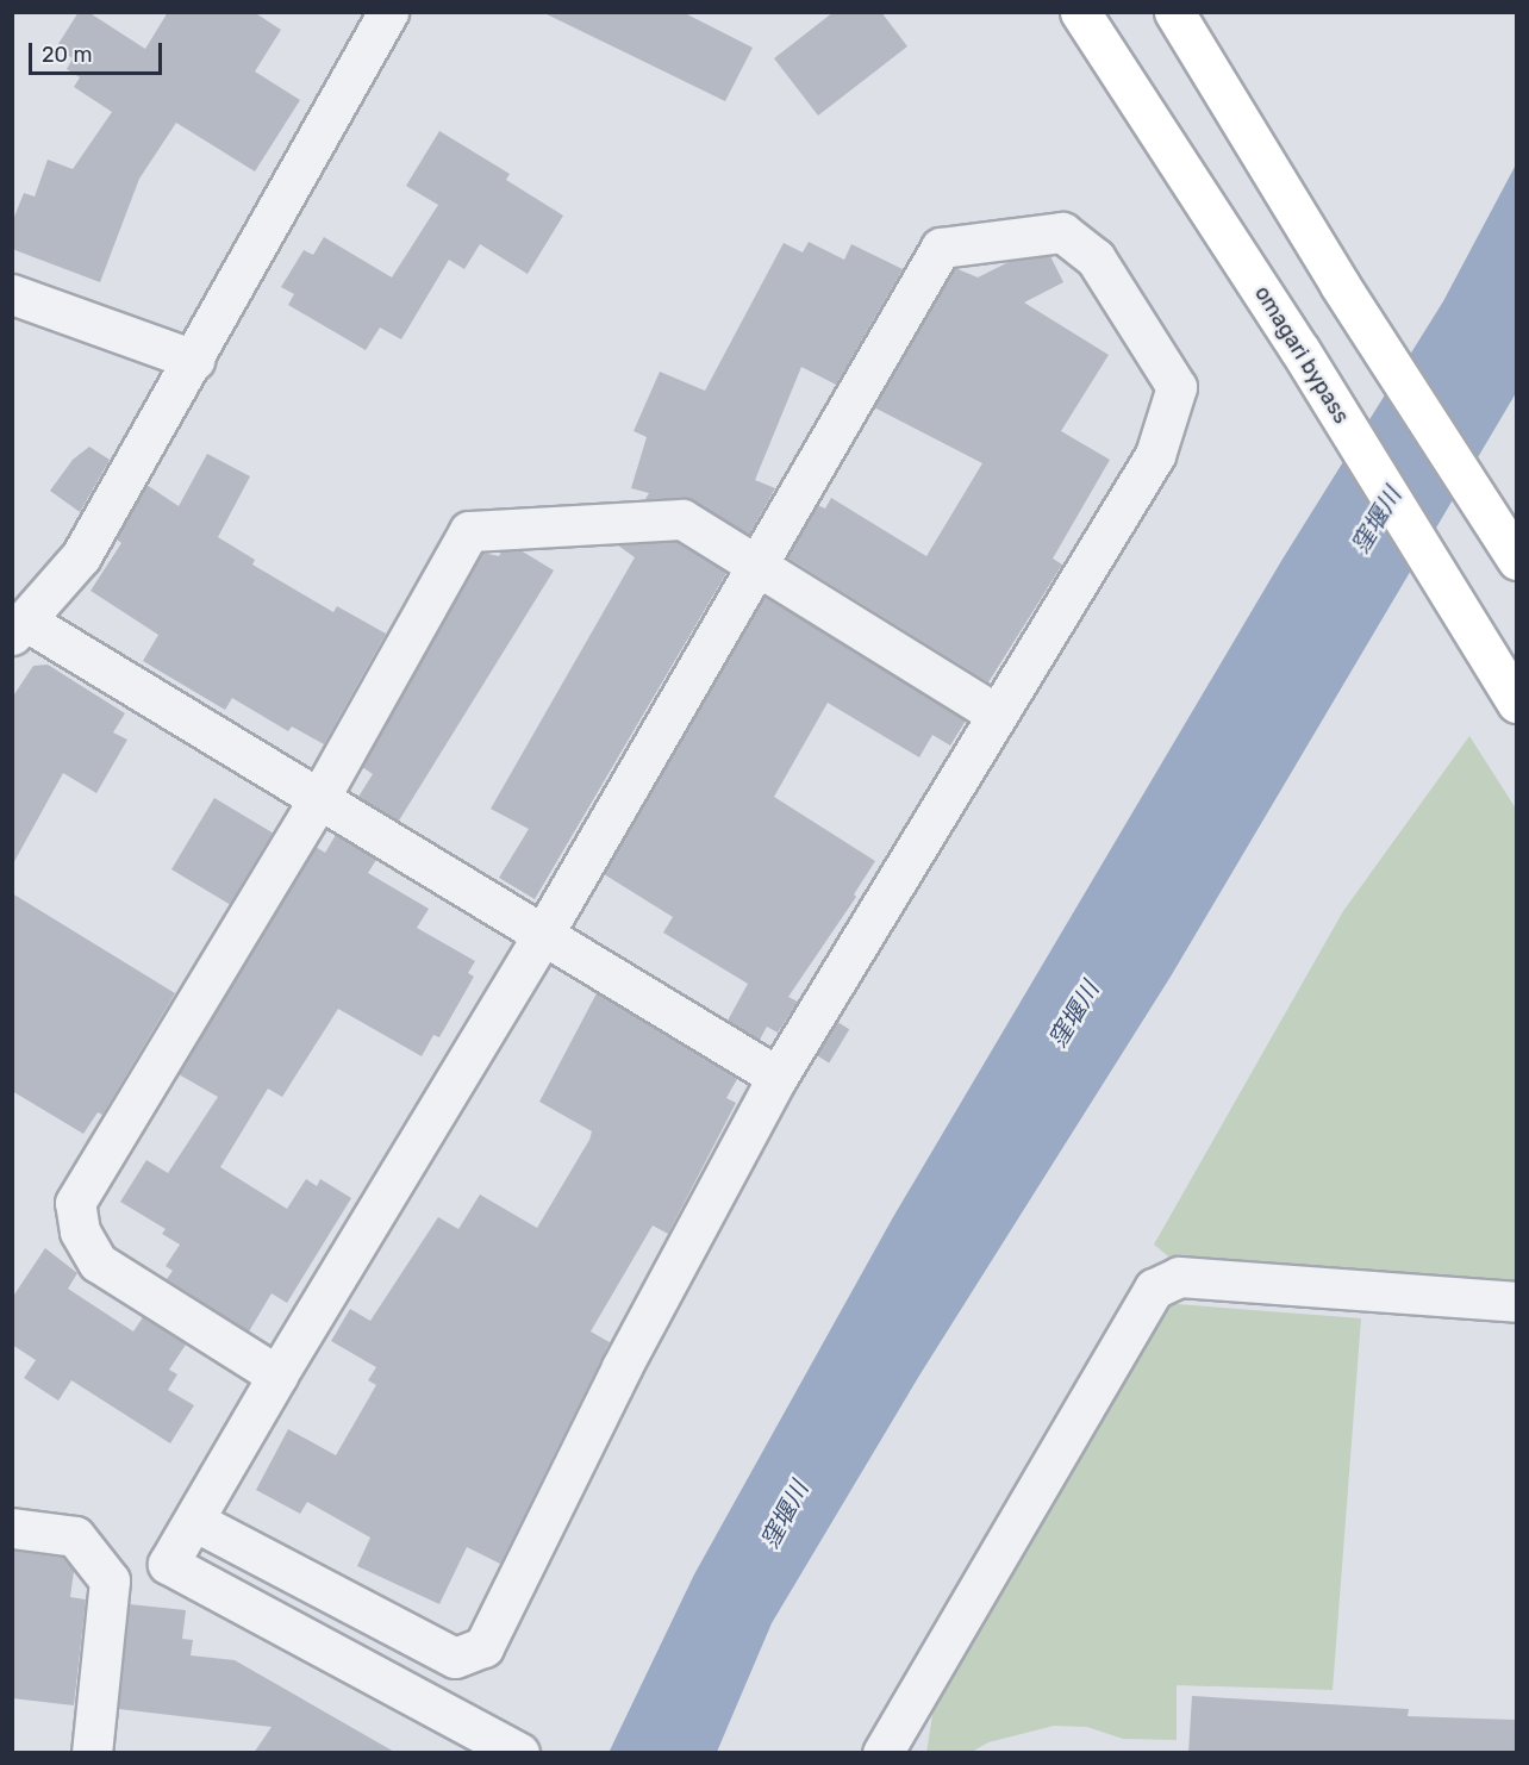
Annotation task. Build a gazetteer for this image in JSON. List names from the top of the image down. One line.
{"streets":{"highway":["omagari bypass"]},"water":["窪堰川"],"scale_bar":"20 m"}
